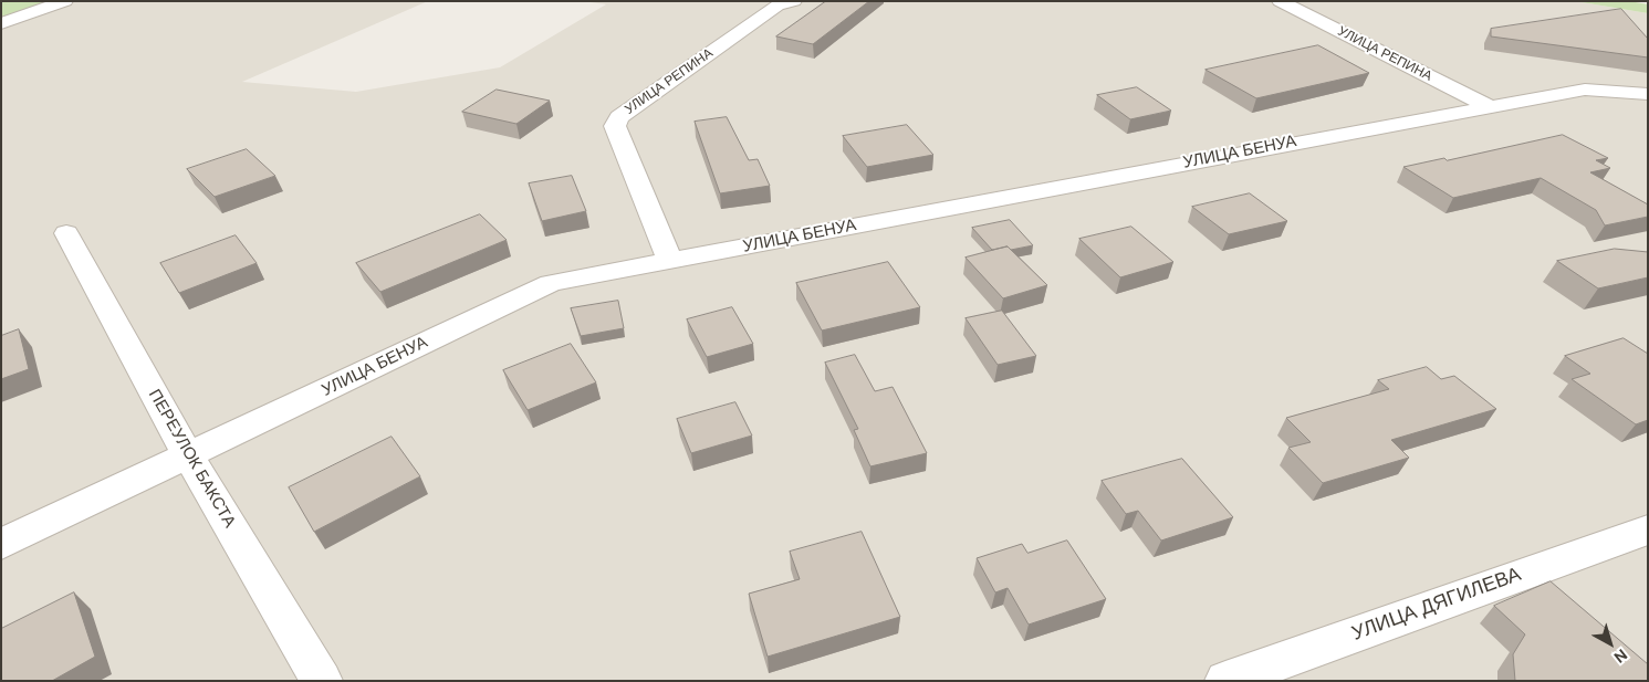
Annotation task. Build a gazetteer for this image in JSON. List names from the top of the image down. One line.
{"streets":{"street":["УЛИЦА РЕПИНА","УЛИЦА БЕНУА","ПЕРЕУЛОК БАКСТА","УЛИЦА ДЯГИЛЕВА"]},"crossings":[["УЛИЦА РЕПИНА","УЛИЦА БЕНУА"],["УЛИЦА БЕНУА","ПЕРЕУЛОК БАКСТА"]],"north":"bottom right"}
